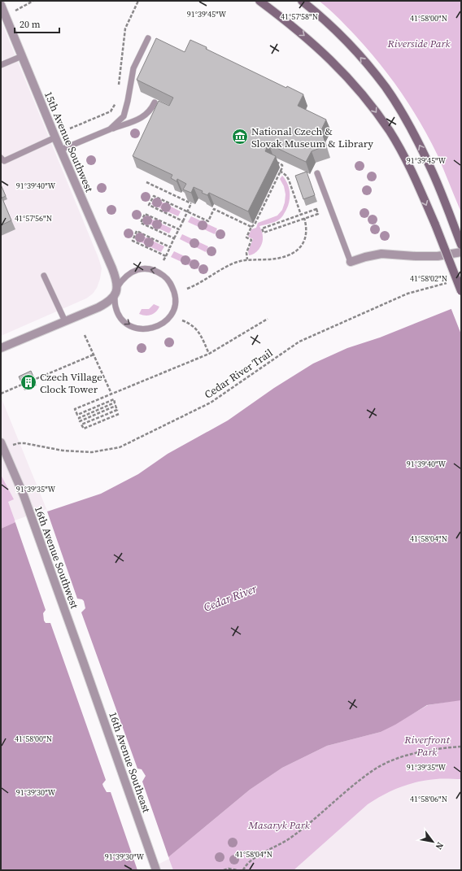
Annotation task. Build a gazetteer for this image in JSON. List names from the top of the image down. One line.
{"streets":{"street":["15th Avenue Southwest","16th Avenue Southwest","16th Avenue Southeast"],"path":["Cedar River Trail"]},"crossings":[["16th Avenue Southwest","16th Avenue Southeast"]],"water":["Cedar River"],"parks":["Riverside Park","Riverfront Park","Masaryk Park"],"places":{"museum":["National Czech & Slovak Museum & Library"],"building":["Czech Village Clock Tower"]},"scale_bar":"20 m","north":"bottom right","coordinates":["91°39'45\"W","41°57'58\"N","41°58'00\"N","91°39'40\"W","41°57'56\"N","41°58'02\"N","91°39'35\"W","41°58'04\"N","91°39'30\"W","41°58'06\"N"]}
